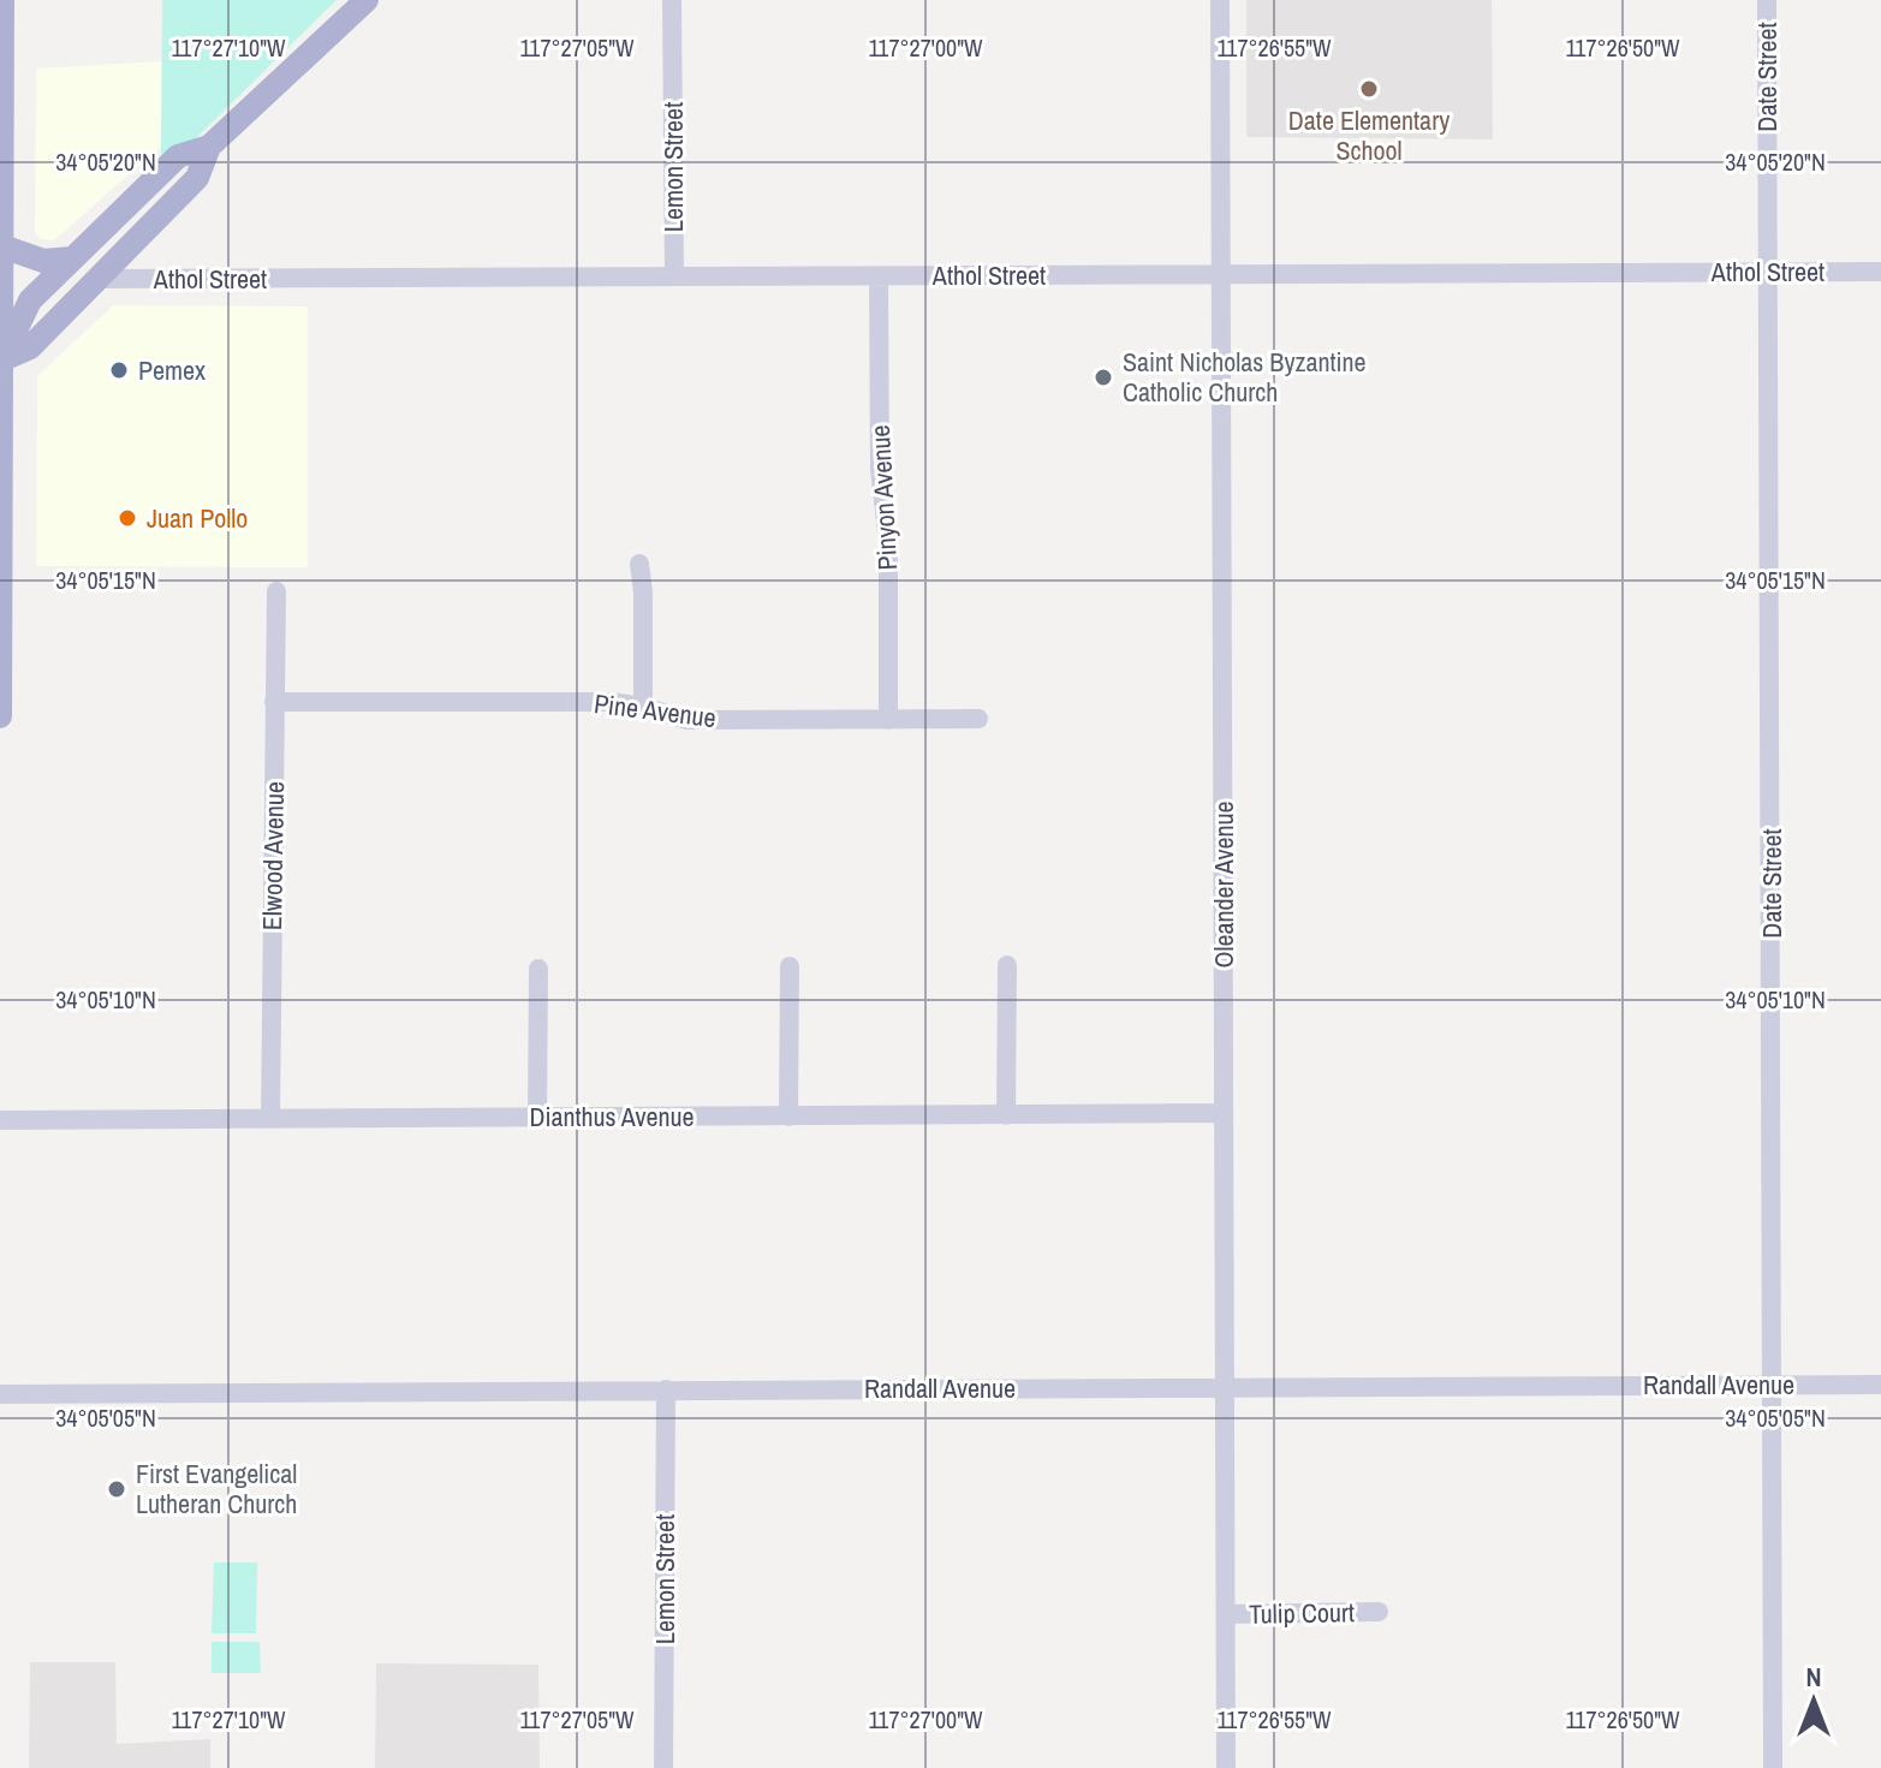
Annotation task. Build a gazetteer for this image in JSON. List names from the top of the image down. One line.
{"streets":{"street":["Date Street","Lemon Street","Athol Street","Pinyon Avenue","Pine Avenue","Elwood Avenue","Oleander Avenue","Dianthus Avenue","Randall Avenue","Tulip Court"]},"crossings":[["Date Street","Athol Street"],["Date Street","Randall Avenue"],["Lemon Street","Athol Street"],["Lemon Street","Randall Avenue"],["Athol Street","Pinyon Avenue"],["Athol Street","Oleander Avenue"],["Pinyon Avenue","Pine Avenue"],["Pine Avenue","Elwood Avenue"],["Elwood Avenue","Dianthus Avenue"],["Oleander Avenue","Dianthus Avenue"],["Oleander Avenue","Randall Avenue"],["Oleander Avenue","Tulip Court"]],"places":["Date Elementary School","Pemex","Saint Nicholas Byzantine Catholic Church","Juan Pollo","First Evangelical Lutheran Church"],"north":"top","coordinates":["117°27'10\"W","117°27'05\"W","117°27'00\"W","117°26'55\"W","117°26'50\"W","34°05'20\"N","34°05'15\"N","34°05'10\"N","34°05'05\"N"]}
